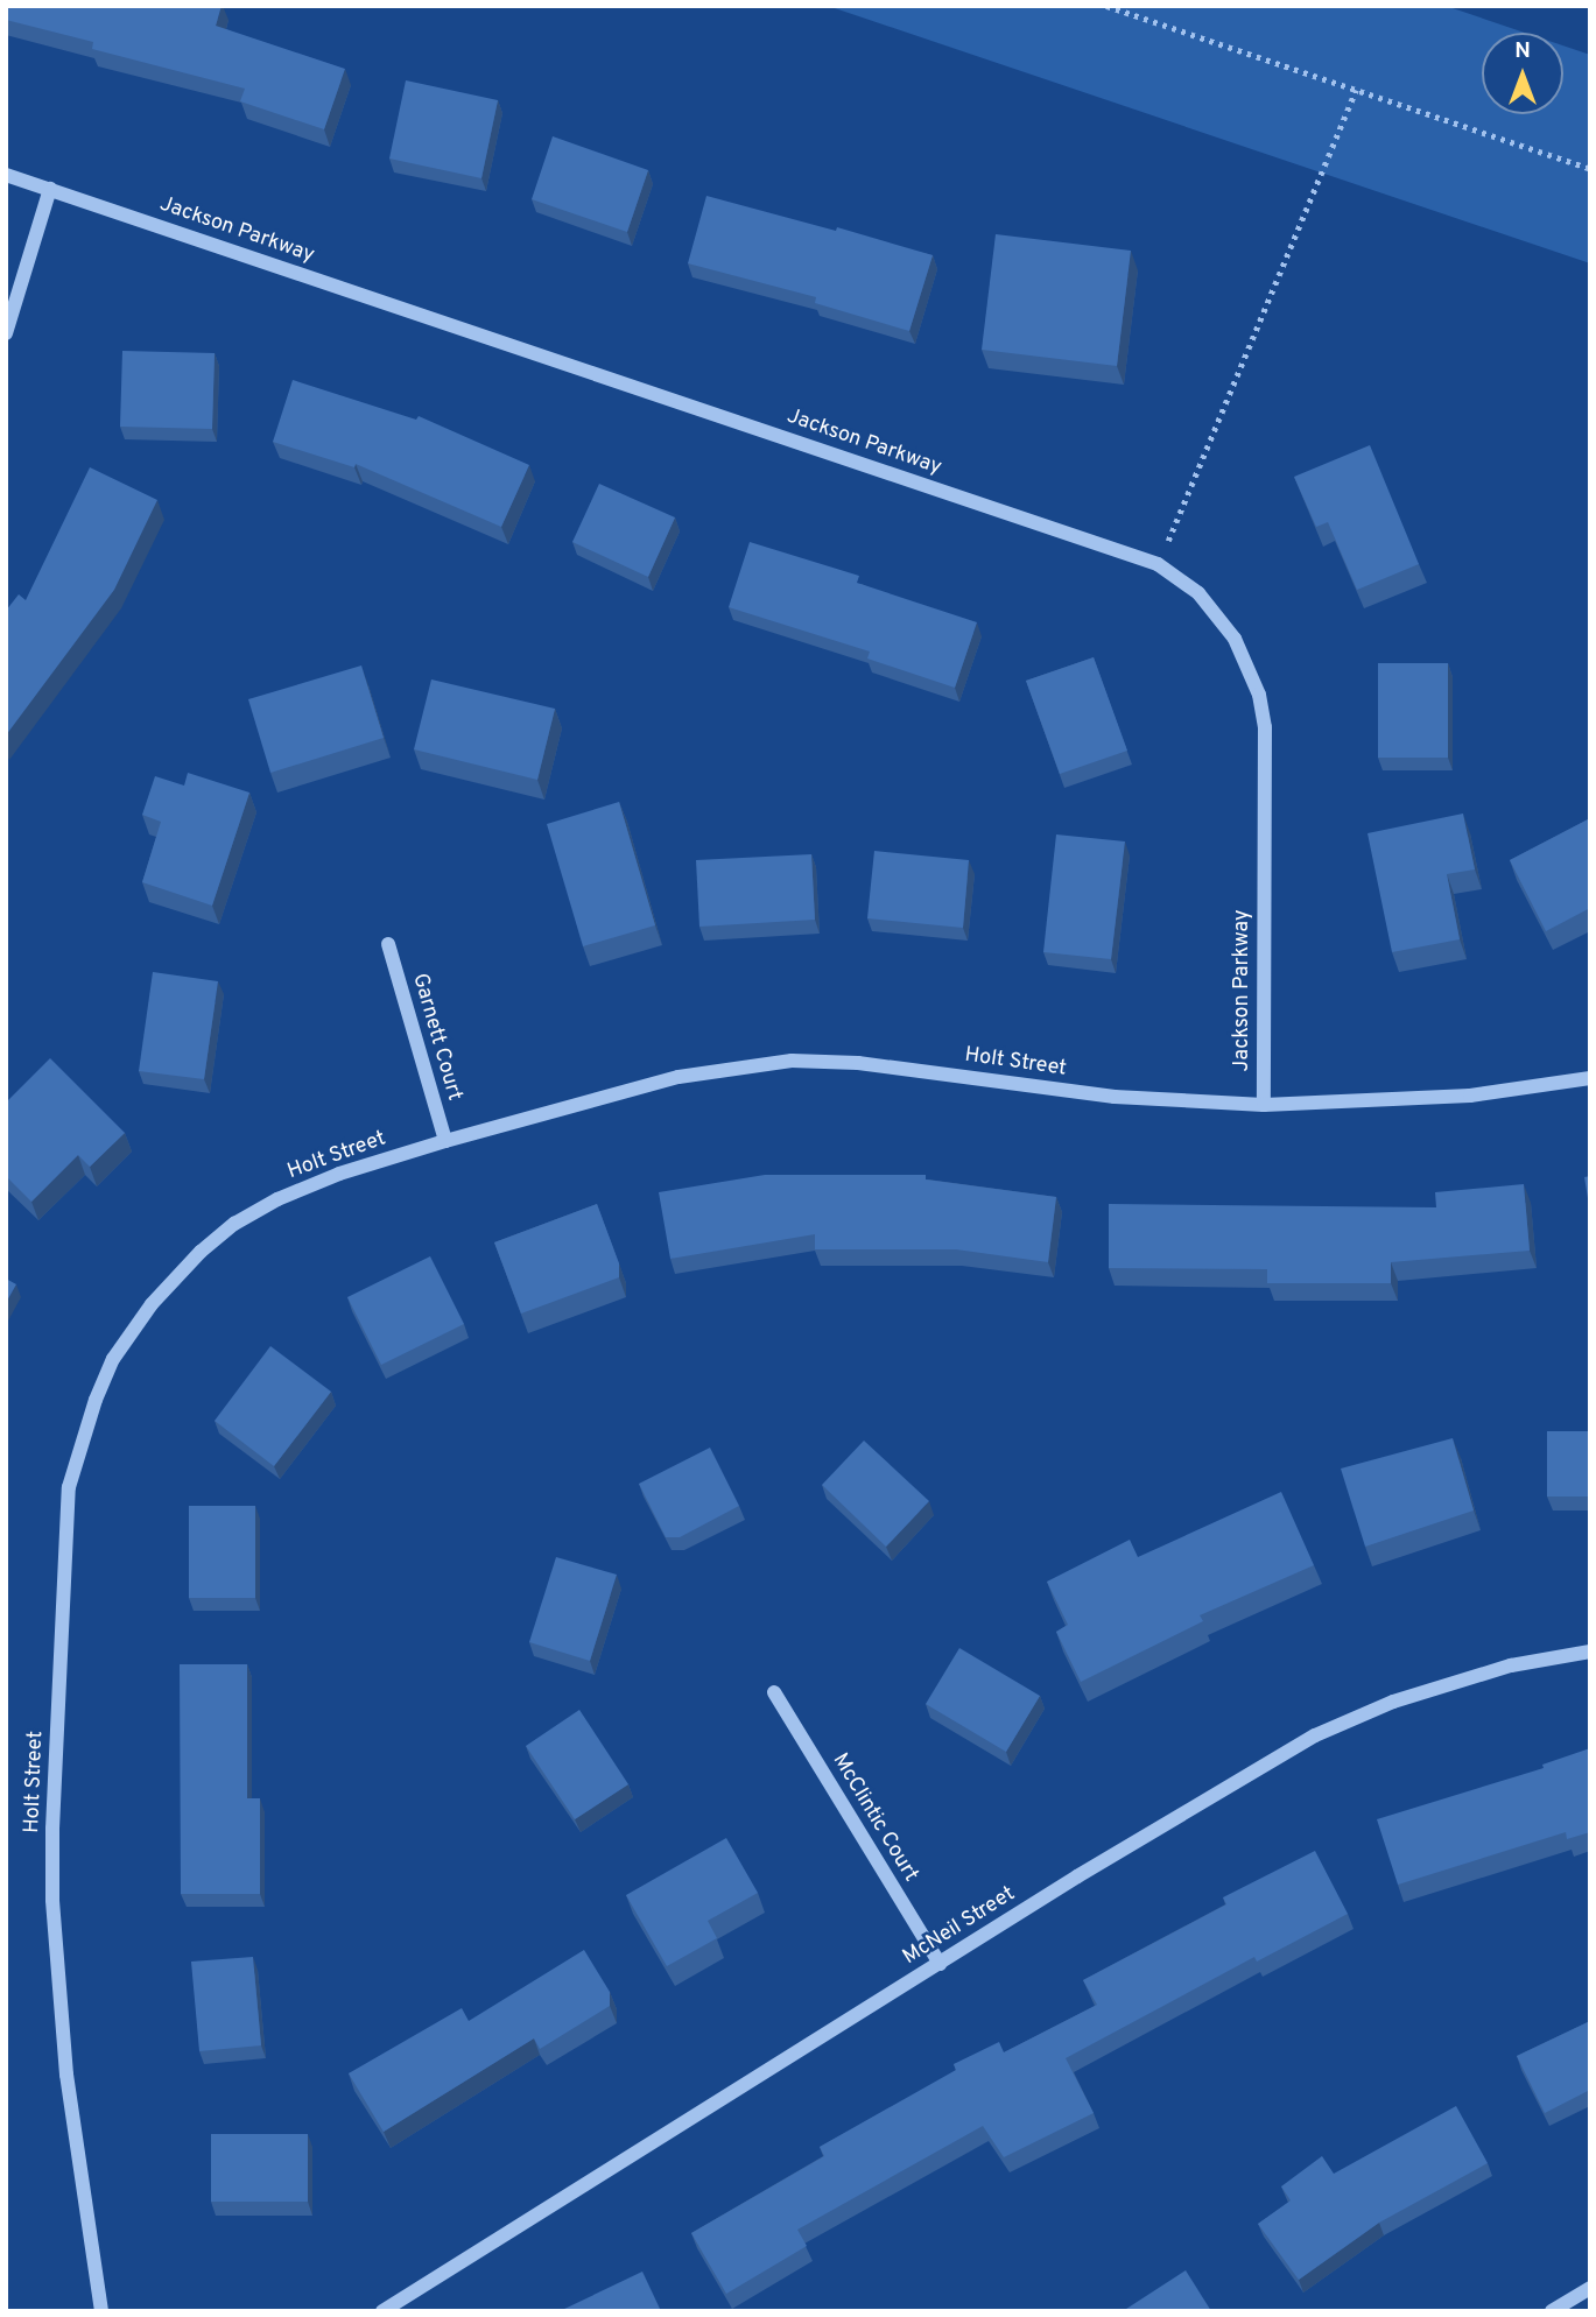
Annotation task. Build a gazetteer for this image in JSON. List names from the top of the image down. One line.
{"streets":{"street":["Jackson Parkway","Garnett Court","Holt Street","McClintic Court","McNeil Street"]},"crossings":[["Jackson Parkway","Holt Street"],["Garnett Court","Holt Street"],["McClintic Court","McNeil Street"]],"north":"top"}
